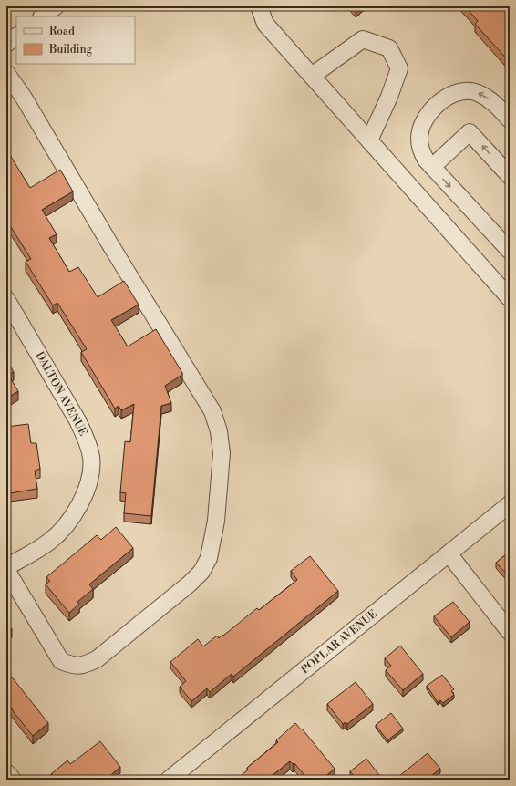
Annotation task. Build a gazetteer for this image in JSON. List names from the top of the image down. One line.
{"streets":{"street":["DALTON AVENUE","POPLAR AVENUE"]},"legend":["Road","Building"]}
